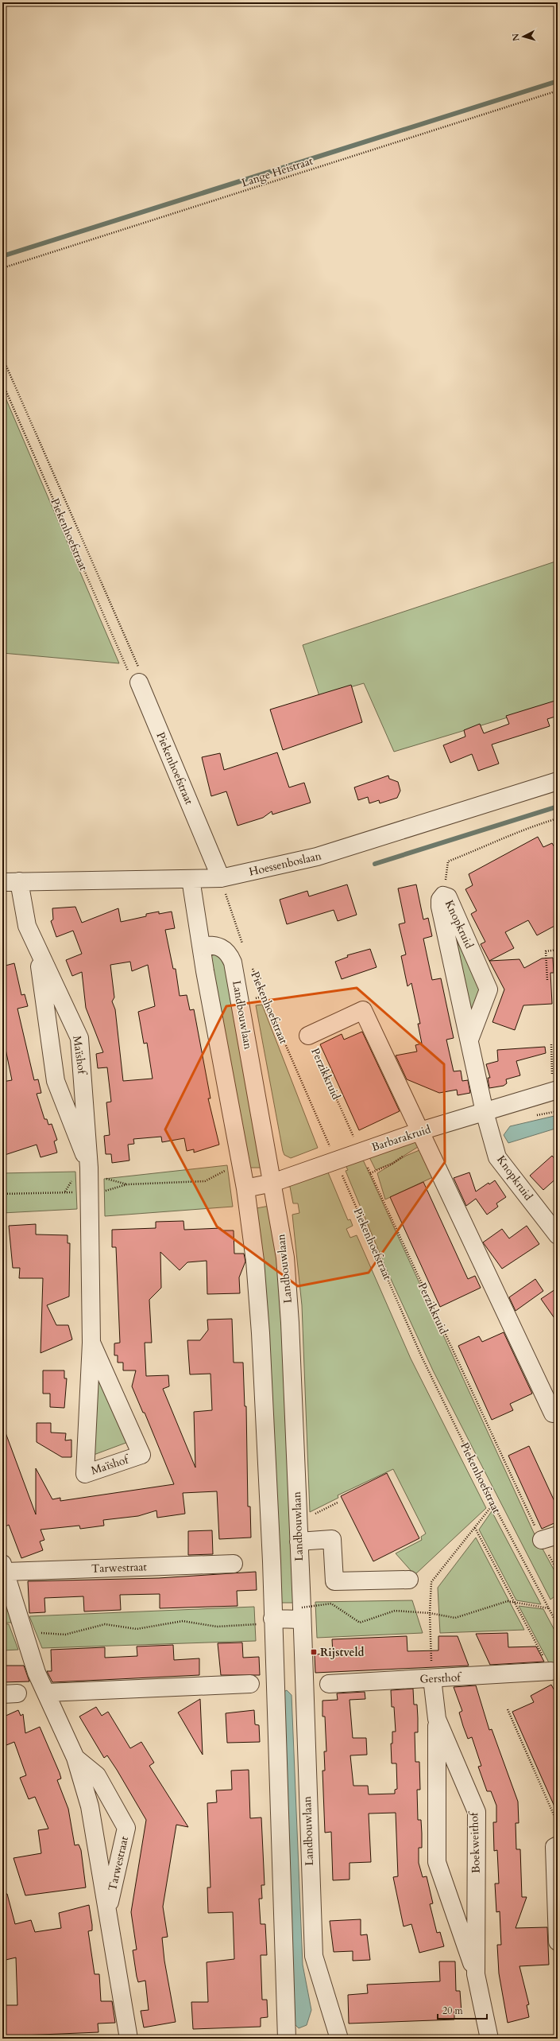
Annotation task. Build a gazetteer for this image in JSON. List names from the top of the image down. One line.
{"streets":{"street":["Piekenhoefstraat","Hoessenboslaan","Knopkruid","Landbouwlaan","Maïshof","Perzikkruid","Barbarakruid","Tarwestraat","Gersthof","Boekweithof"],"path":["Lange Heistraat"]},"crossings":[["Piekenhoefstraat","Hoessenboslaan"],["Piekenhoefstraat","Barbarakruid"],["Hoessenboslaan","Maïshof"],["Knopkruid","Barbarakruid"],["Landbouwlaan","Barbarakruid"],["Perzikkruid","Barbarakruid"],["Gersthof","Boekweithof"]],"places":{"transit":["Rijstveld"]},"scale_bar":"20 m","north":"left"}
